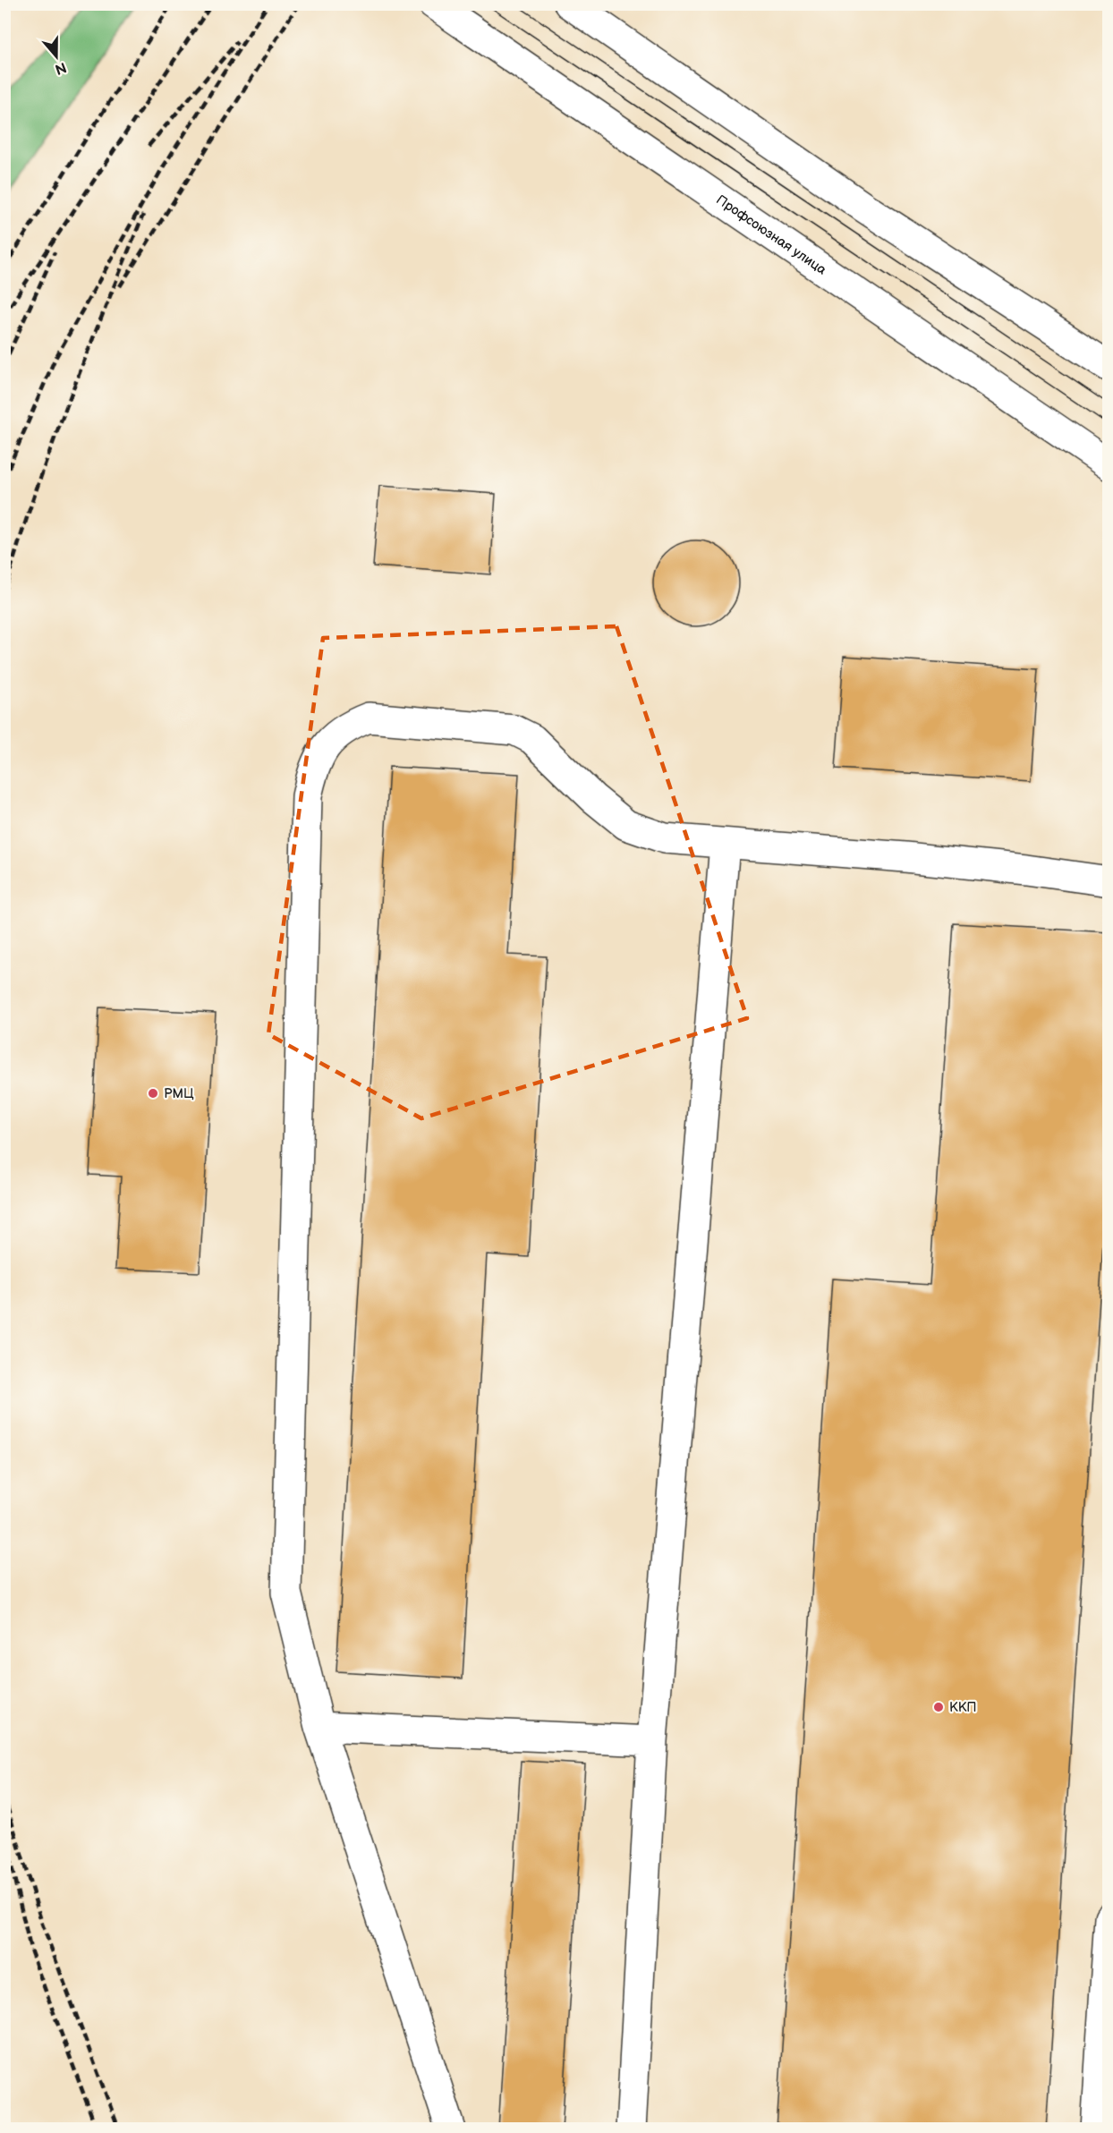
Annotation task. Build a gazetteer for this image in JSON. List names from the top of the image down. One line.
{"streets":{"main road":["Профсоюзная улица"]},"places":["РМЦ","ККП"],"north":"bottom"}
